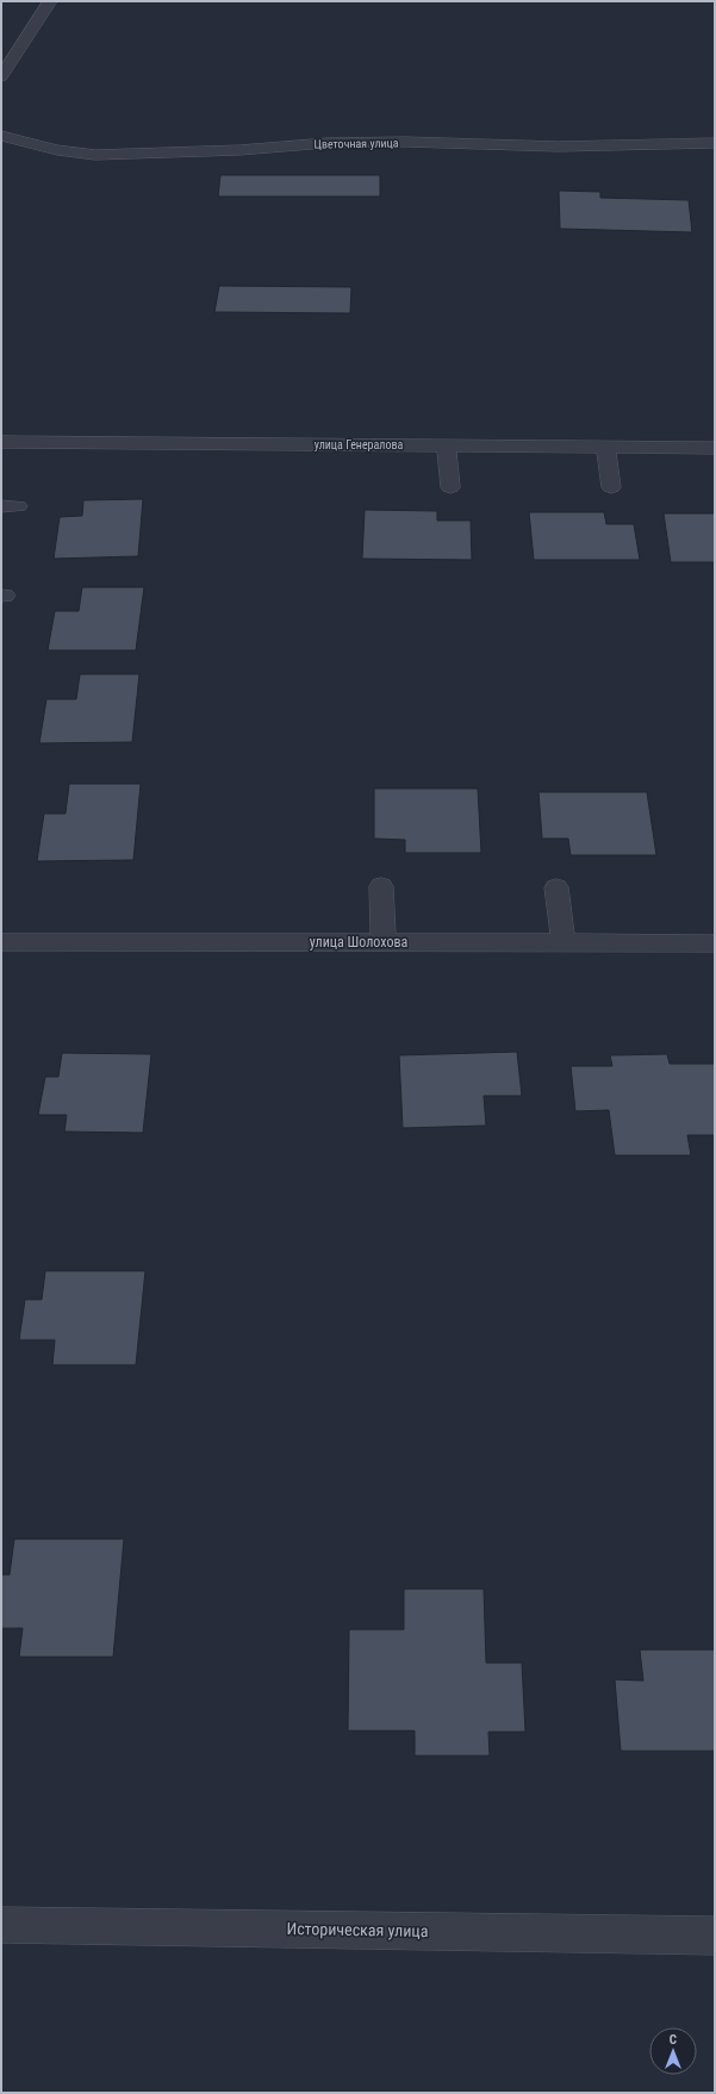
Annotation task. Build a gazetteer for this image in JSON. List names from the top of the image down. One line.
{"streets":{"street":["Цветочная улица","улица Генералова","улица Шолохова","Историческая улица"]},"north":"top"}
